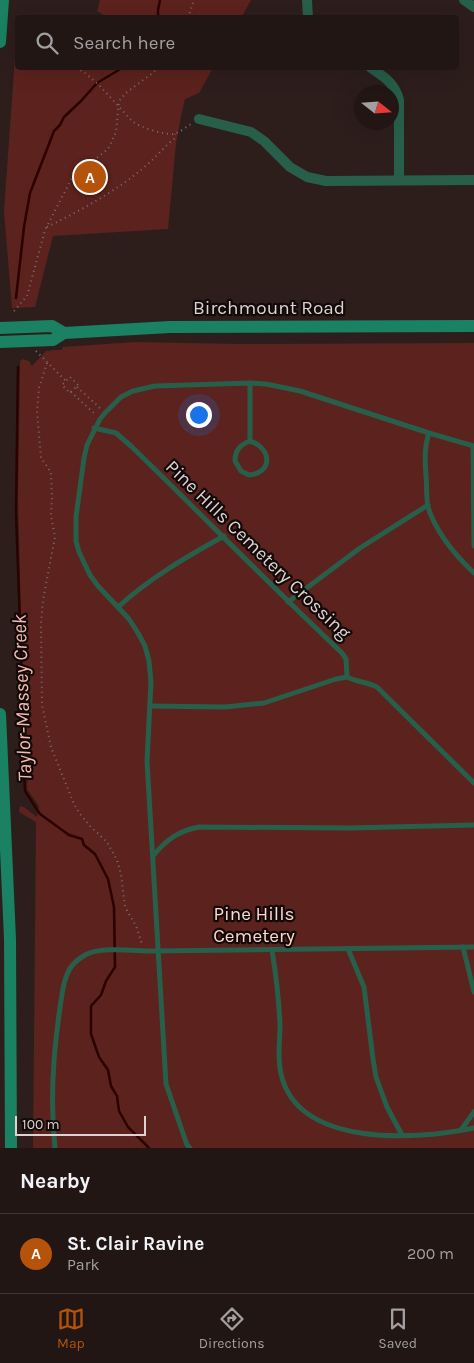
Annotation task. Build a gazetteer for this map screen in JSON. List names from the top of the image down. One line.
{"streets":{"main road":["Birchmount Road"],"lane":["Pine Hills Cemetery Crossing"]},"water":["Taylor-Massey Creek"],"parks":["Pine Hills Cemetery"],"scale_bar":"100 m","north":"right","page":{"search":"Search here","pins":"A","scale":"100 m","heading":"Nearby","list":[{"mark":"A","name":"St. Clair Ravine","note":"Park","value":"200 m"}],"nav":["Map","Directions","Saved"]}}
